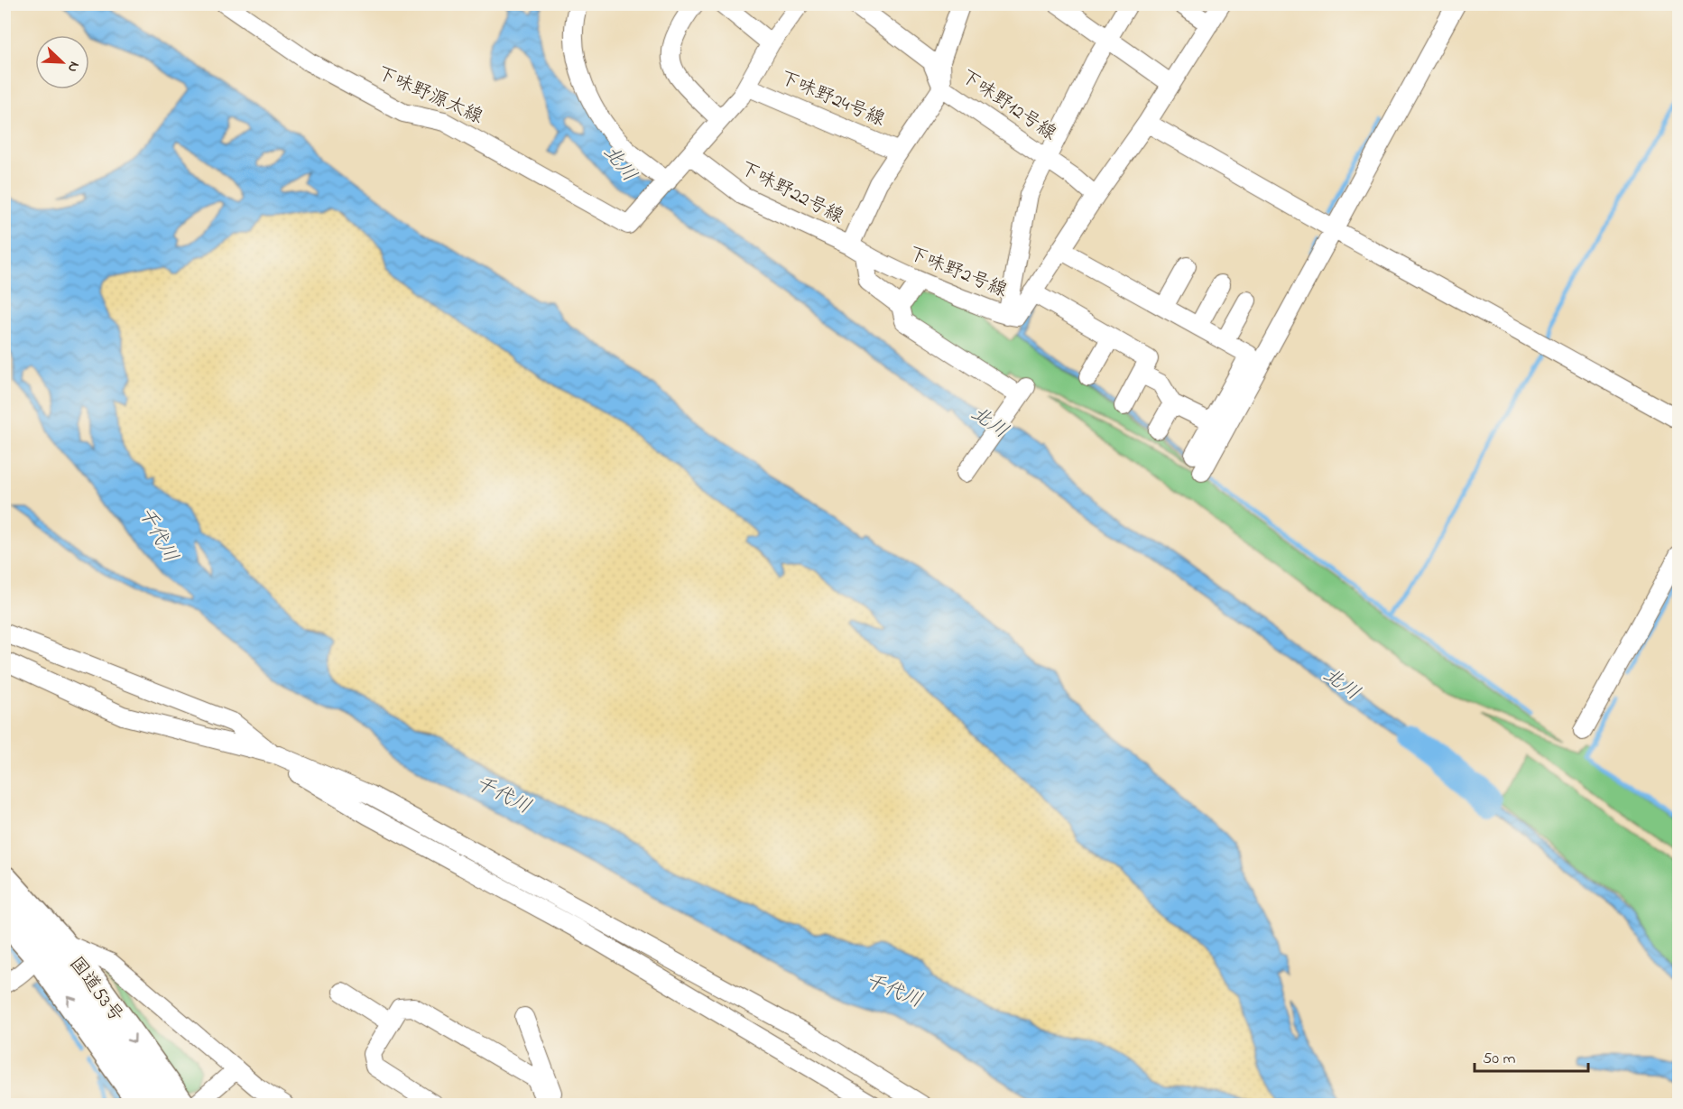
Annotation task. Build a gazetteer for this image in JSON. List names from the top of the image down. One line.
{"streets":{"highway":["国道53号"],"street":["下味野源太線","下味野24号線","下味野12号線","下味野22号線","下味野2号線"]},"crossings":[["下味野12号線","下味野2号線"],["下味野22号線","下味野2号線"]],"water":["北川","千代川"],"scale_bar":"50 m","north":"bottom right"}
